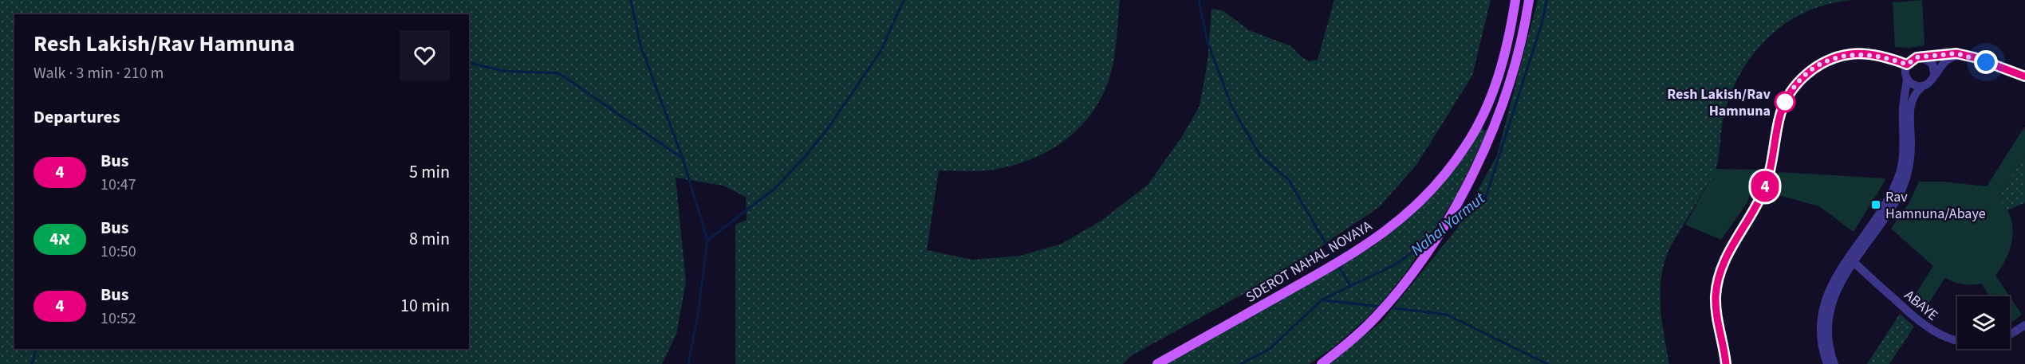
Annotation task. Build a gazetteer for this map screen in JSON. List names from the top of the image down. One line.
{"streets":{"main road":["SDEROT NAHAL NOVAYA"],"street":["ABAYE"]},"water":["Nahal Yarmut"],"places":{"other":["Resh Lakish/Rav Hamnuna"],"transit":["Rav Hamnuna/Abaye"]},"lines":["bus line 4"],"page":{"on_map":"4","heading":[["Resh Lakish/Rav Hamnuna","Walk · 3 min · 210 m"],"Departures"],"list":[{"mark":"4","name":"Bus","note":"10:47","value":"5 min"},{"mark":"4א","name":"Bus","note":"10:50","value":"8 min"},{"mark":"4","name":"Bus","note":"10:52","value":"10 min"}]}}
